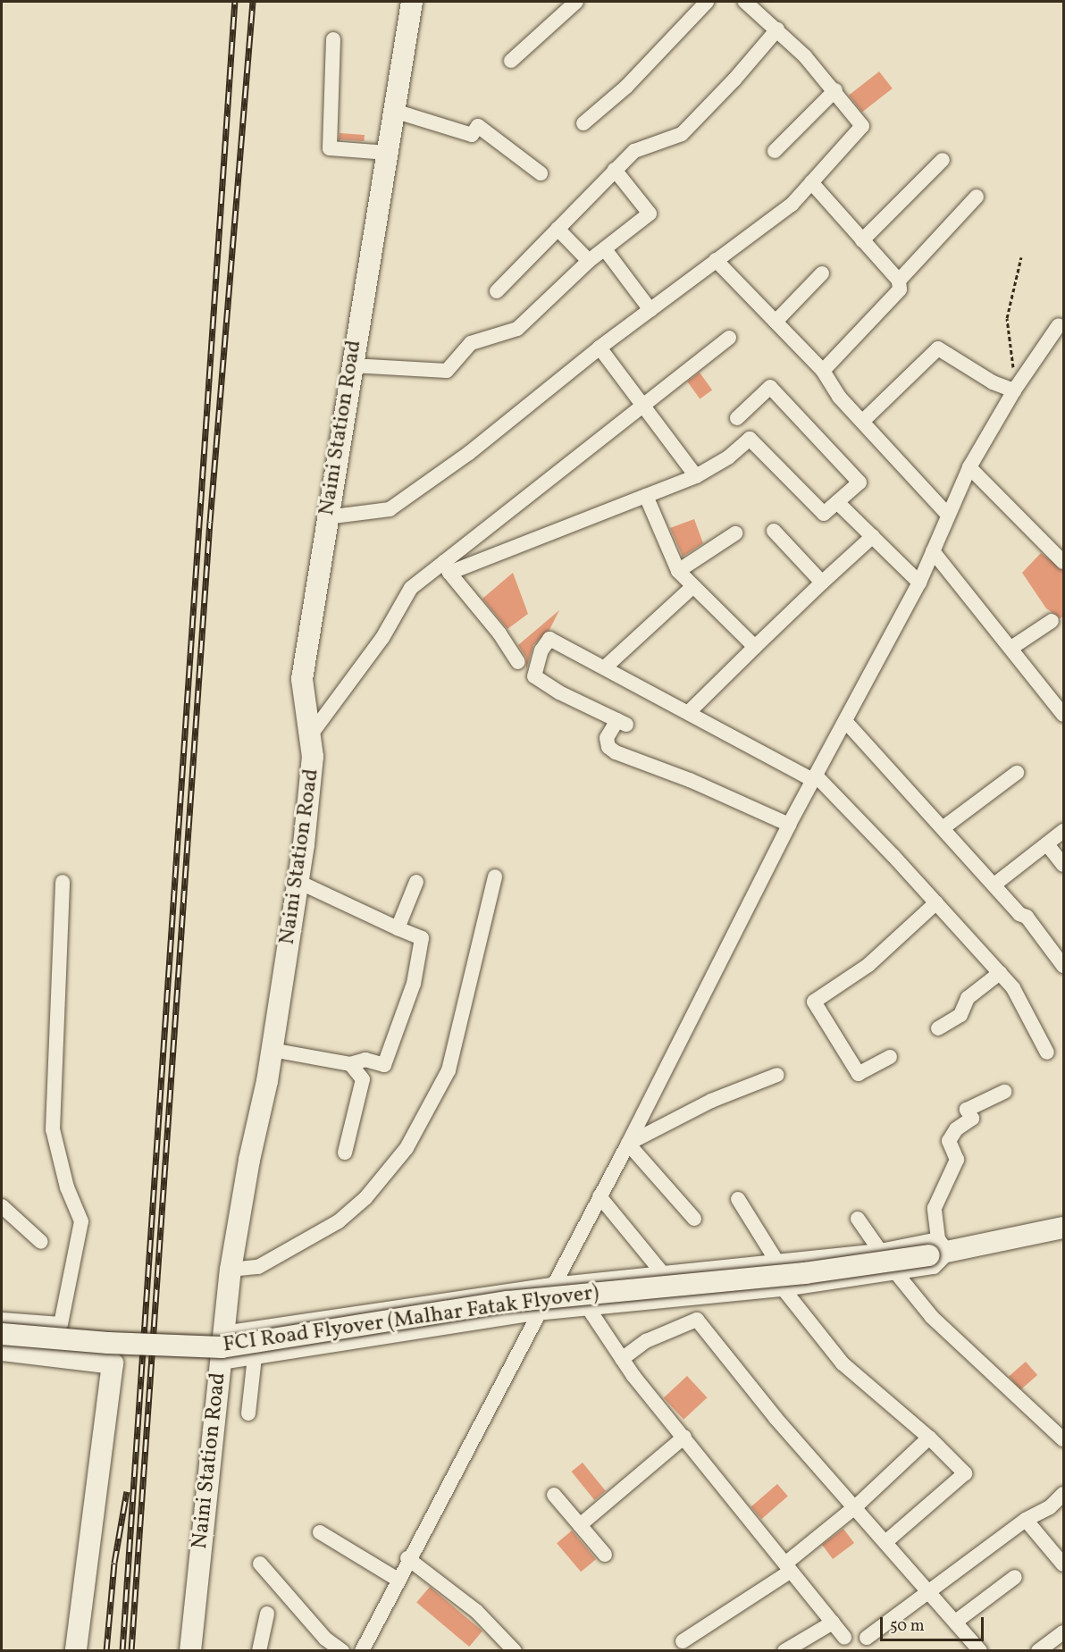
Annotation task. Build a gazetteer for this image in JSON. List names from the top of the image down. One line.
{"streets":{"street":["Naini Station Road","FCI Road Flyover (Malhar Fatak Flyover)"]},"scale_bar":"50 m"}
